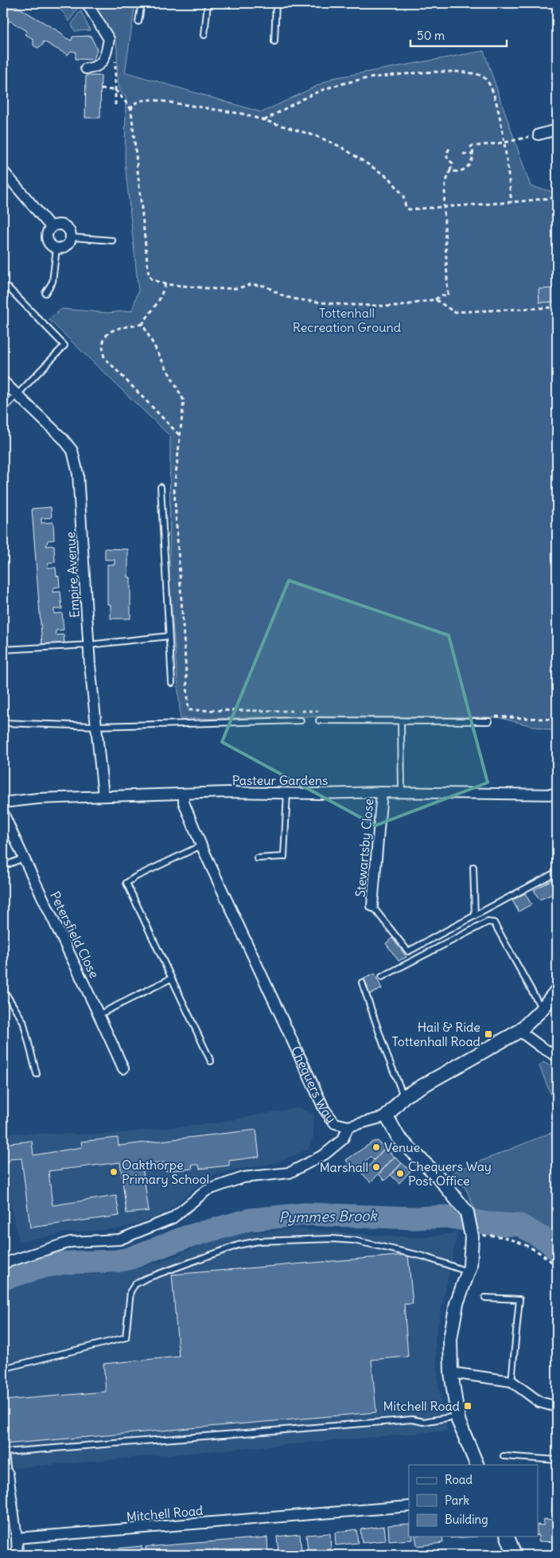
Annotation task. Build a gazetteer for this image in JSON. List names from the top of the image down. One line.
{"streets":{"street":["Empire Avenue","Pasteur Gardens","Stewartsby Close","Petersfield Close","Chequers Way","Mitchell Road"]},"crossings":[["Empire Avenue","Pasteur Gardens"],["Pasteur Gardens","Stewartsby Close"],["Pasteur Gardens","Chequers Way"]],"water":["Pymmes Brook"],"parks":["Tottenhall Recreation Ground"],"places":{"transit":["Hail & Ride Tottenhall Road","Mitchell Road"],"other":["Venue","Marshall","Oakthorpe Primary School","Chequers Way Post Office"]},"legend":["Road","Park","Building"],"scale_bar":"50 m"}
